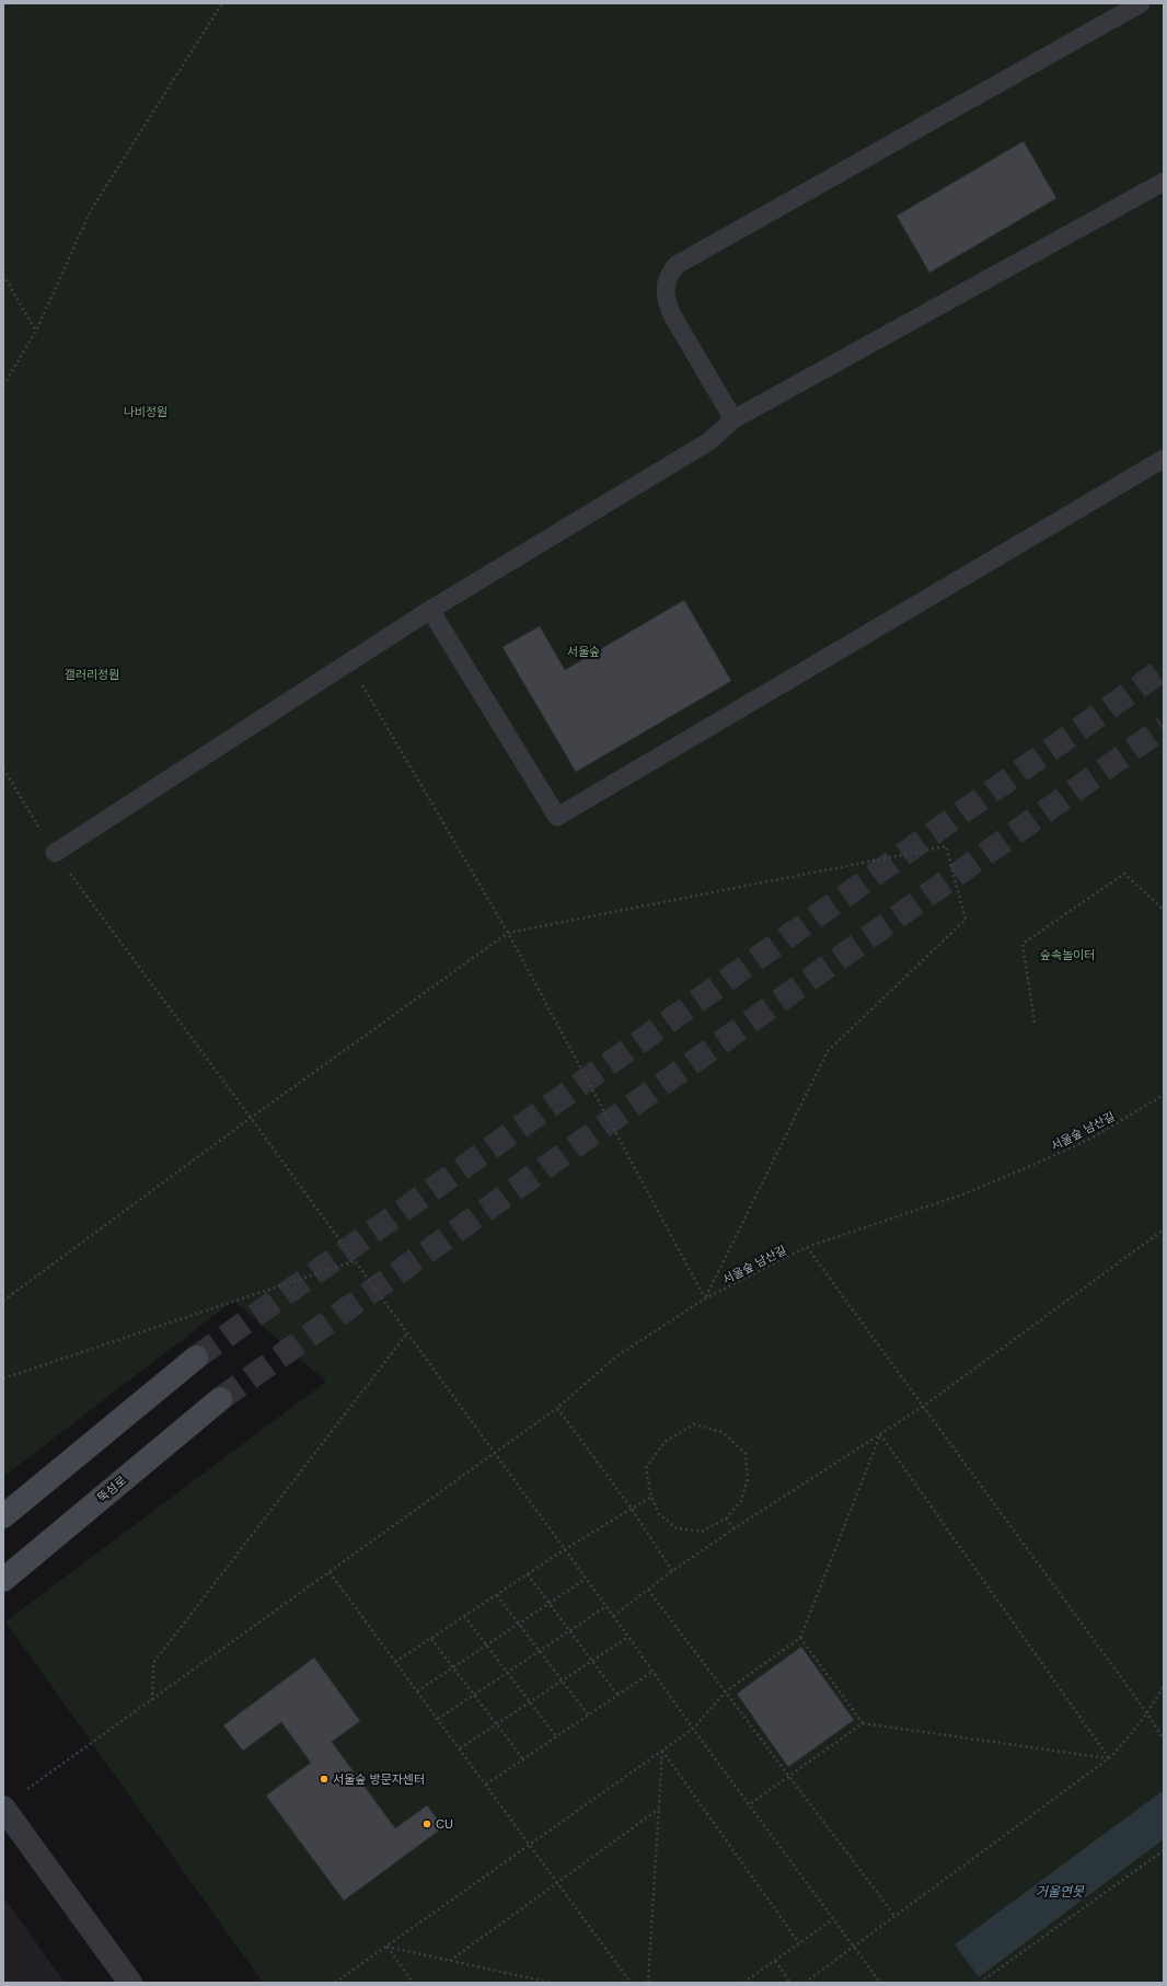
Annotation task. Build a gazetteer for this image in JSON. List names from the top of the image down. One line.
{"streets":{"main road":["뚝섬로"],"path":["서울숲 남산길"]},"water":["거울연못"],"parks":["나비정원","서울숲","갤러리정원","숲속놀이터"],"places":["서울숲 방문자센터","CU"]}
